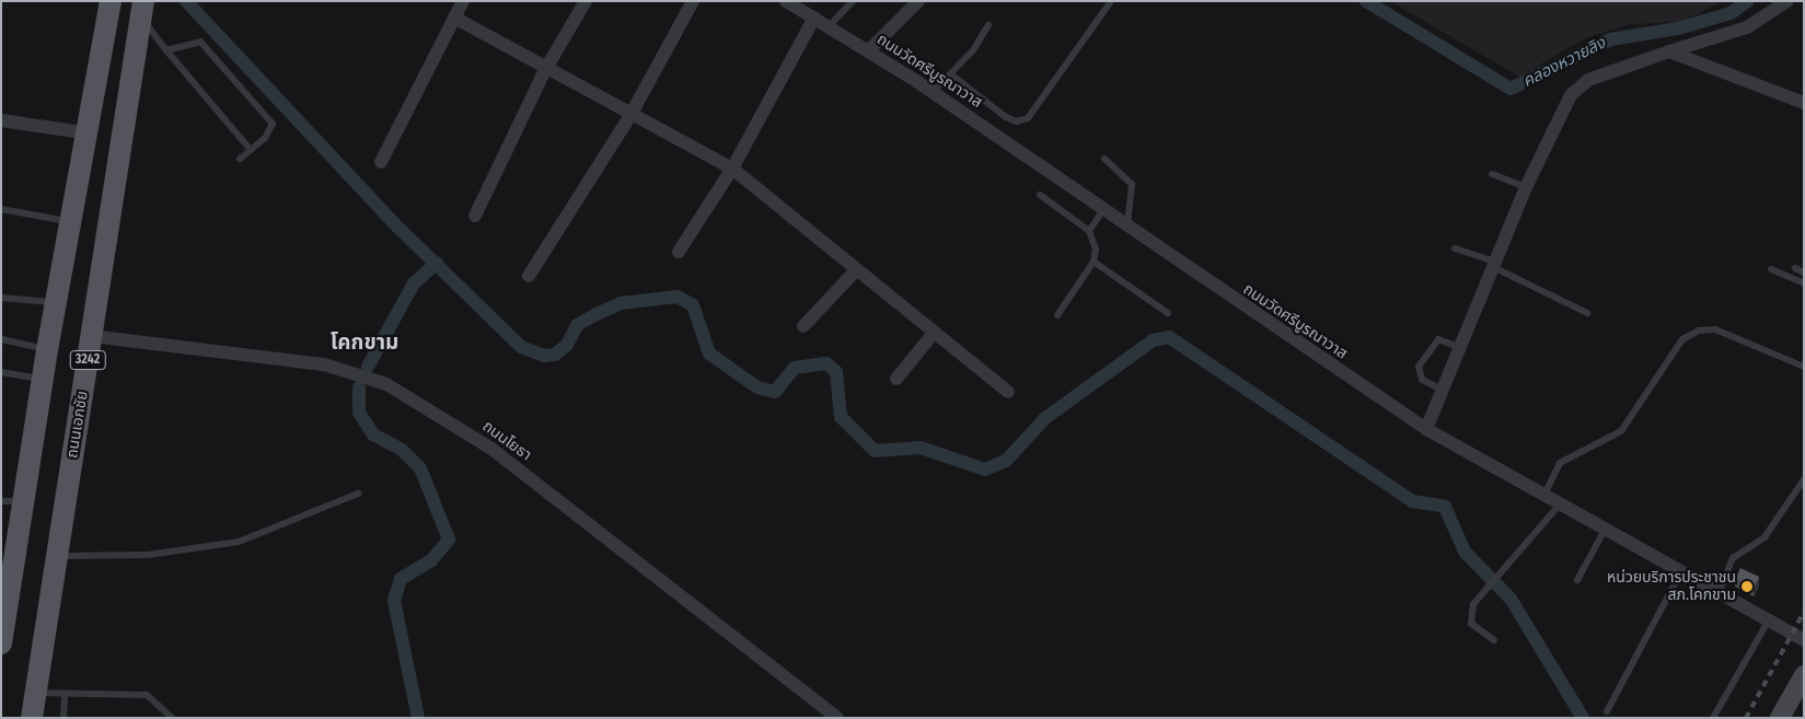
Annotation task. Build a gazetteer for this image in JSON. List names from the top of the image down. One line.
{"streets":{"main road":["3242","ถนนเอกชัย"],"street":["ถนนวัดศรีบูรณาวาส","ถนนโยธา"]},"crossings":[["ถนนเอกชัย","ถนนโยธา"]],"districts":["โคกขาม"],"water":["คลองหวายลิง"],"places":["หน่วยบริการประชาชน สภ.โคกขาม"]}
